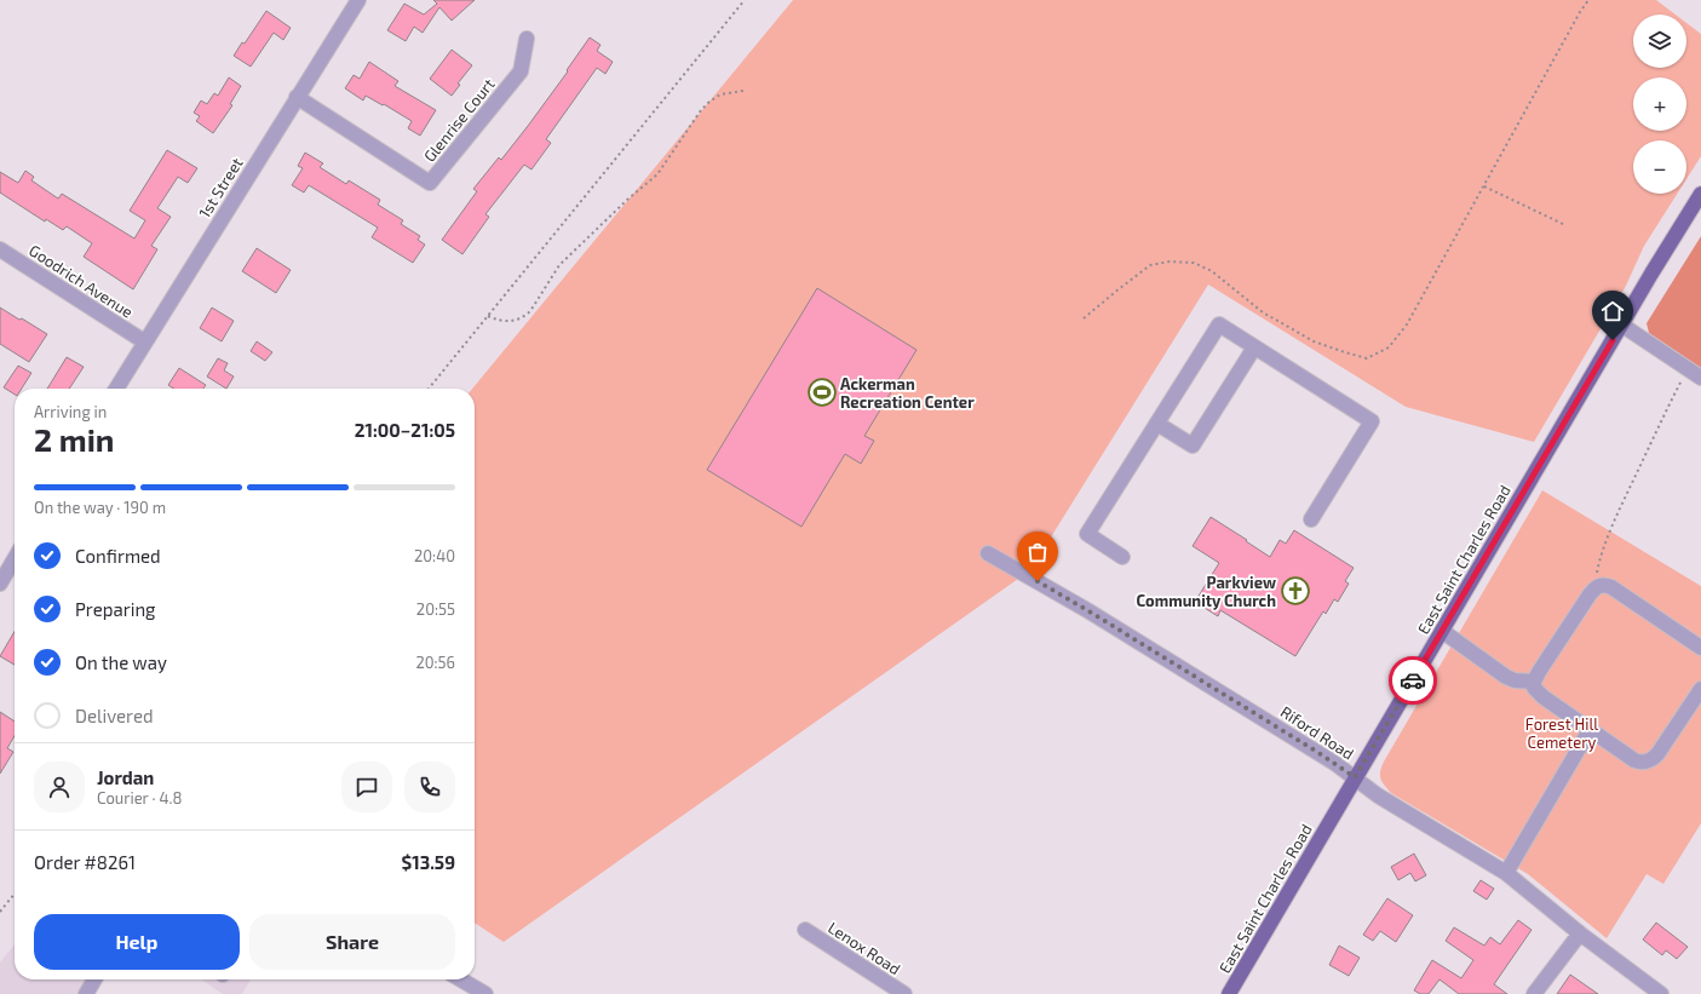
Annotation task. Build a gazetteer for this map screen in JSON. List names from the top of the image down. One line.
{"streets":{"main road":["East Saint Charles Road"],"street":["Glenrise Court","1st Street","Goodrich Avenue","Riford Road","Lenox Road"]},"crossings":[["Glenrise Court","1st Street"],["1st Street","Goodrich Avenue"],["East Saint Charles Road","Riford Road"]],"parks":["Forest Hill Cemetery"],"places":{"sports":["Ackerman Recreation Center"],"church":["Parkview Community Church"]},"page":{"map_buttons":["+","−"],"heading":["2 min","Arriving in","21:00–21:05"],"panel":["Jordan","Courier · 4.8","Order #8261","$13.59"],"bar":"On the way · 190 m","list":[["Confirmed","20:40"],["Preparing","20:55"],["On the way","20:56"],"Delivered"],"buttons":["Help","Share"]}}
